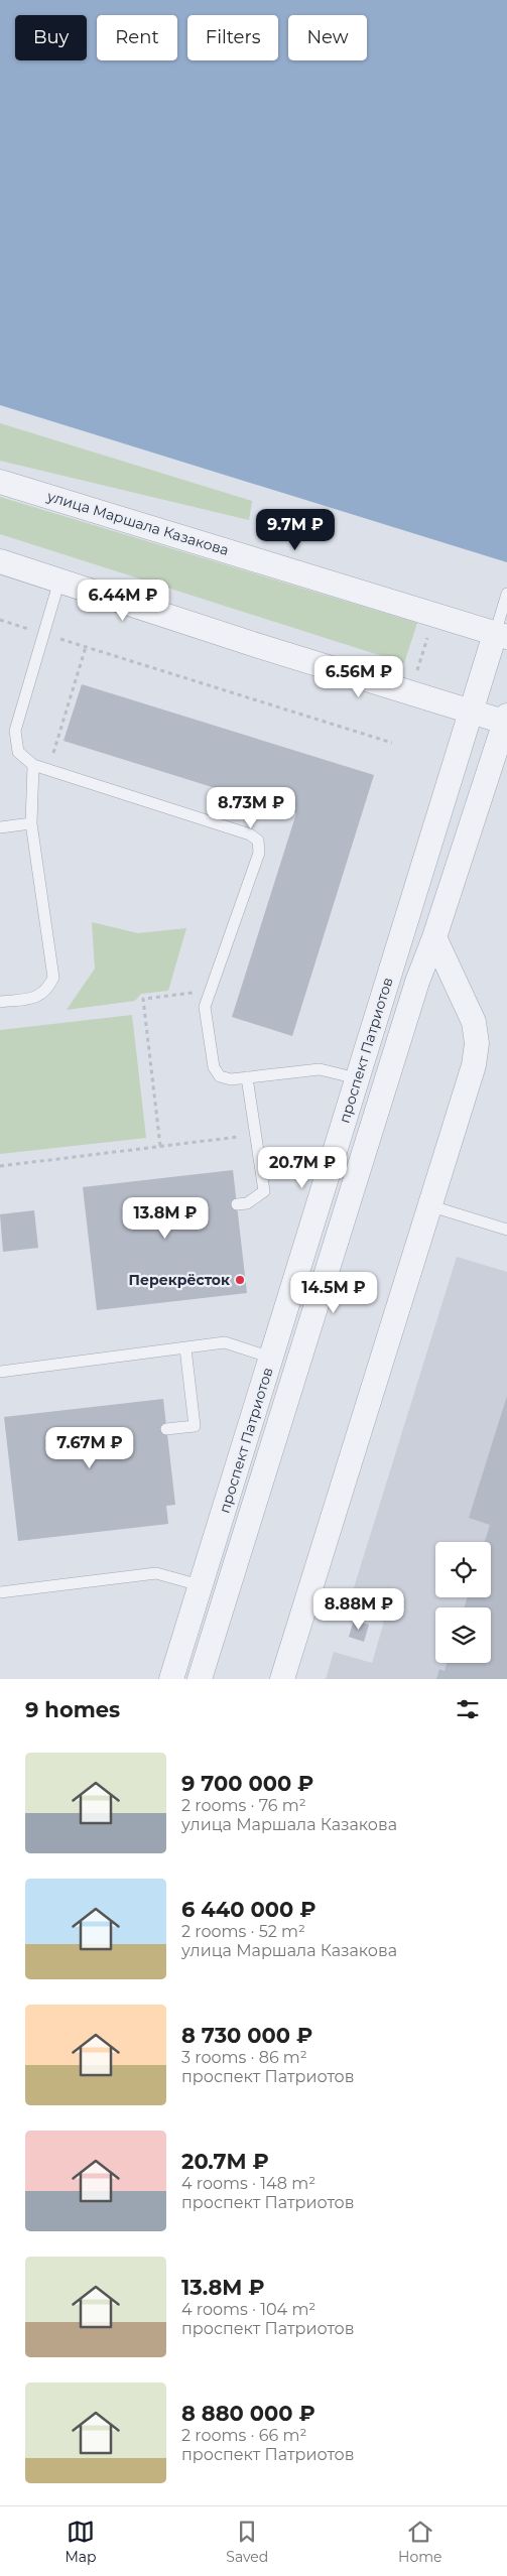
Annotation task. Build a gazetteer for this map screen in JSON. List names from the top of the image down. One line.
{"streets":{"street":["улица Маршала Казакова","проспект Патриотов"]},"crossings":[["улица Маршала Казакова","проспект Патриотов"]],"places":["Перекрёсток"],"page":{"chip":["Buy","Rent","Filters","New"],"price":["9.7M ₽","6.44M ₽","6.56M ₽","8.73M ₽","20.7M ₽","13.8M ₽","14.5M ₽","7.67M ₽","8.88M ₽"],"heading":"9 homes","list":[{"name":"9 700 000 ₽","note":"2 rooms · 76 m² · улица Маршала Казакова"},{"name":"6 440 000 ₽","note":"2 rooms · 52 m² · улица Маршала Казакова"},{"name":"8 730 000 ₽","note":"3 rooms · 86 m² · проспект Патриотов"},{"name":"20.7M ₽","note":"4 rooms · 148 m² · проспект Патриотов"},{"name":"13.8M ₽","note":"4 rooms · 104 m² · проспект Патриотов"},{"name":"8 880 000 ₽","note":"2 rooms · 66 m² · проспект Патриотов"}],"tabs":["Map","Saved","Home"]}}
